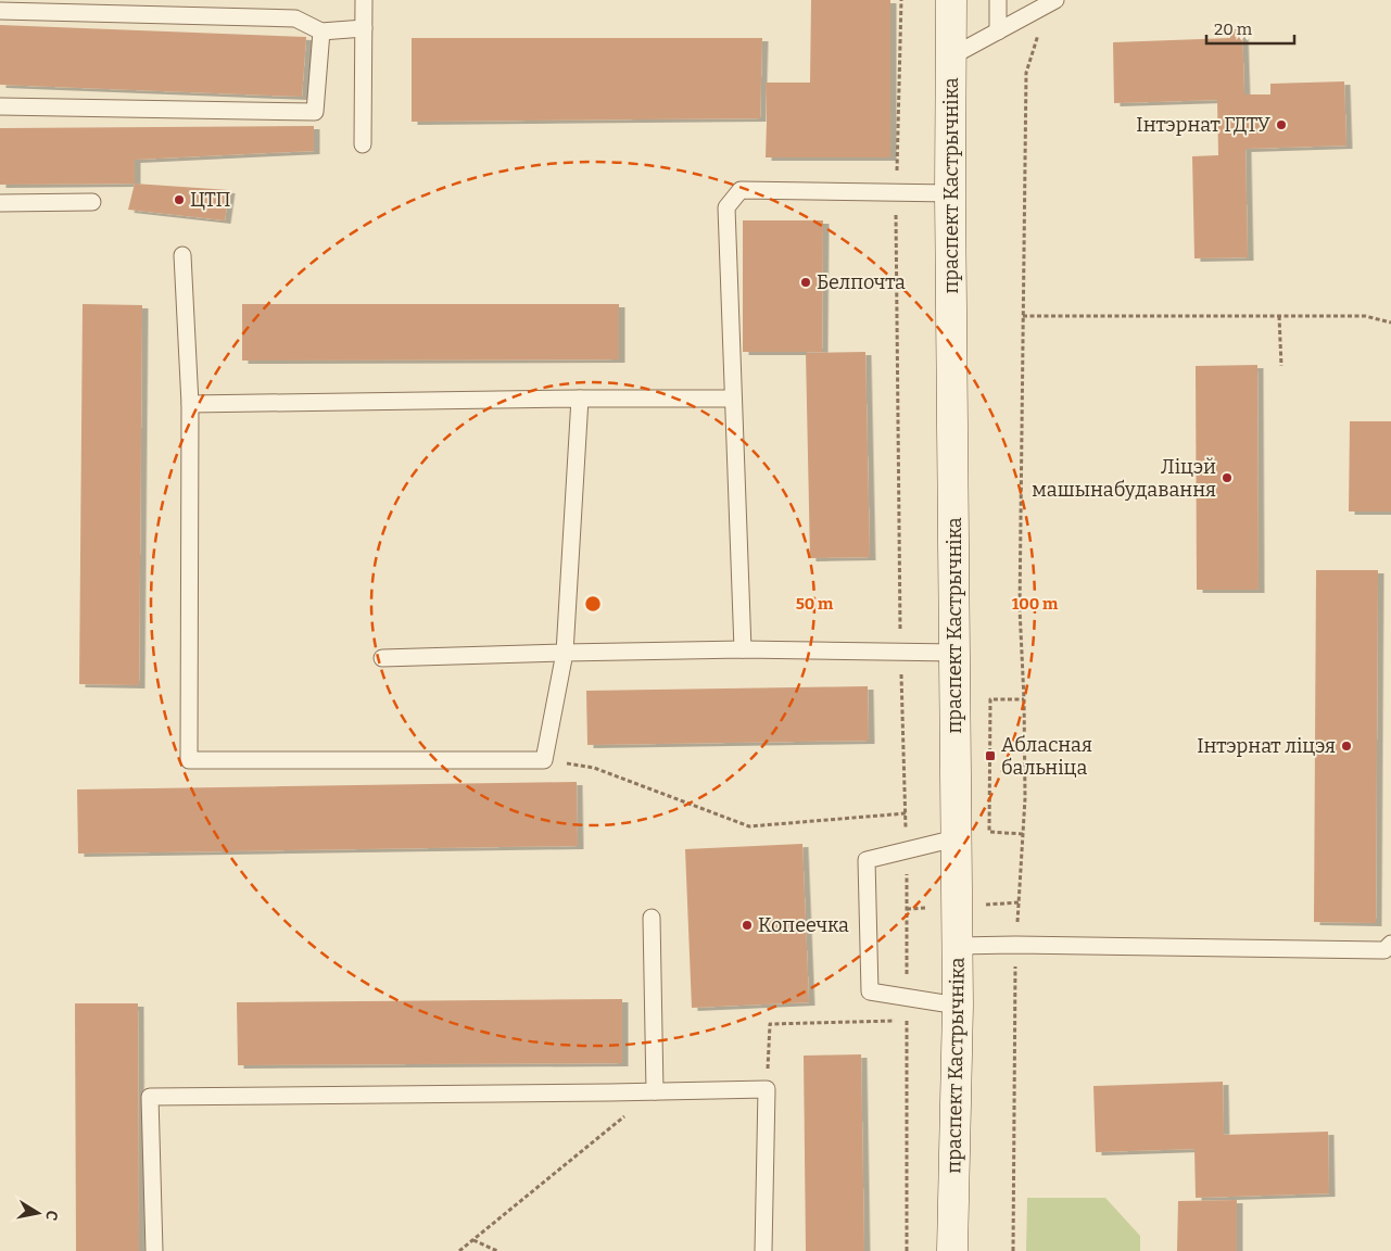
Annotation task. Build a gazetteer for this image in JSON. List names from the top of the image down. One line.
{"streets":{"main road":["праспект Кастрычніка"]},"places":{"other":["Інтэрнат ГДТУ","ЦТП","Белпочта","Ліцэй машынабудавання","Інтэрнат ліцэя","Копеечка"],"transit":["Абласная бальніца"]},"scale_bar":"20 m","north":"right","rings":["50 m","100 m"]}
